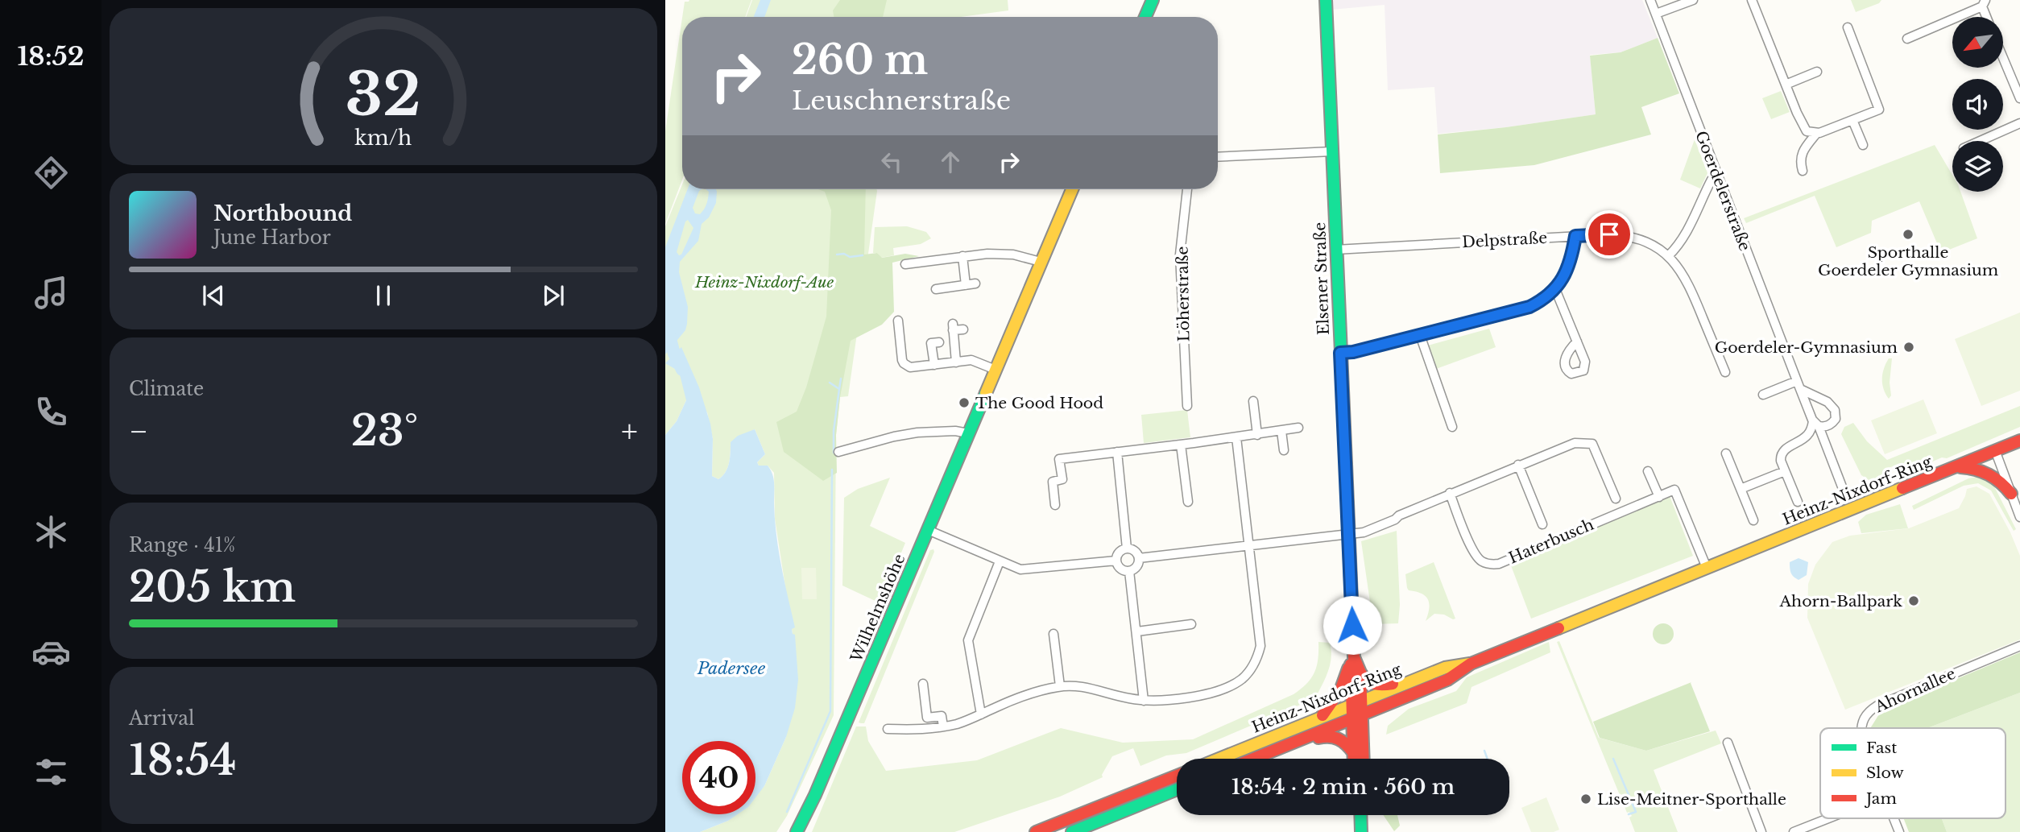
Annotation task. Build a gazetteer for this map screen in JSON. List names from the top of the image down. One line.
{"streets":{"main road":["Elsener Straße","Heinz-Nixdorf-Ring","Wilhelmshöhe"],"street":["Goerdelerstraße","Delpstraße","Löherstraße","Haterbusch","Ahornallee"]},"crossings":[["Delpstraße","Elsener Straße"],["Elsener Straße","Heinz-Nixdorf-Ring"]],"water":["Padersee"],"parks":["Heinz-Nixdorf-Aue"],"places":["Sporthalle Goerdeler Gymnasium","Goerdeler-Gymnasium","The Good Hood","Ahorn-Ballpark","Lise-Meitner-Sporthalle"],"legend":["Fast","Slow","Jam"],"north":"bottom left","page":{"tabs":"18:52","turn":["260 m","Leuschnerstraße"],"song":["Northbound","June Harbor"],"tile":["Climate",["Range · 41%","205 km"],["Arrival","18:54"]],"heat":["−","23°","+"],"limit":"40","trip":"18:54 · 2 min · 560 m","gauge":["32","km/h"]}}
